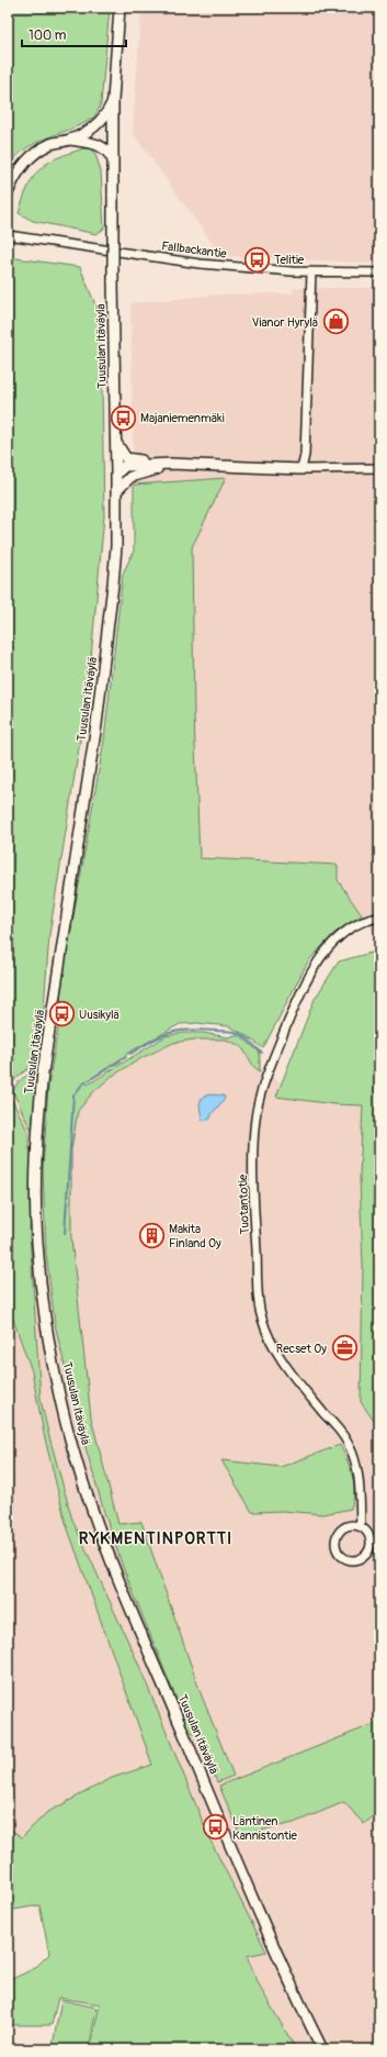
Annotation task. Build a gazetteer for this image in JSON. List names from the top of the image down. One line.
{"streets":{"main road":["Tuusulan itäväylä"],"street":["Fallbackantie","Tuotantotie"]},"districts":["RYKMENTINPORTTI"],"places":{"bus stop":["Telitie","Majaniemenmäki","Uusikylä","Läntinen Kannistontie"],"shop":["Vianor Hyrylä"],"building":["Makita Finland Oy"],"office":["Recset Oy"]},"scale_bar":"100 m"}
